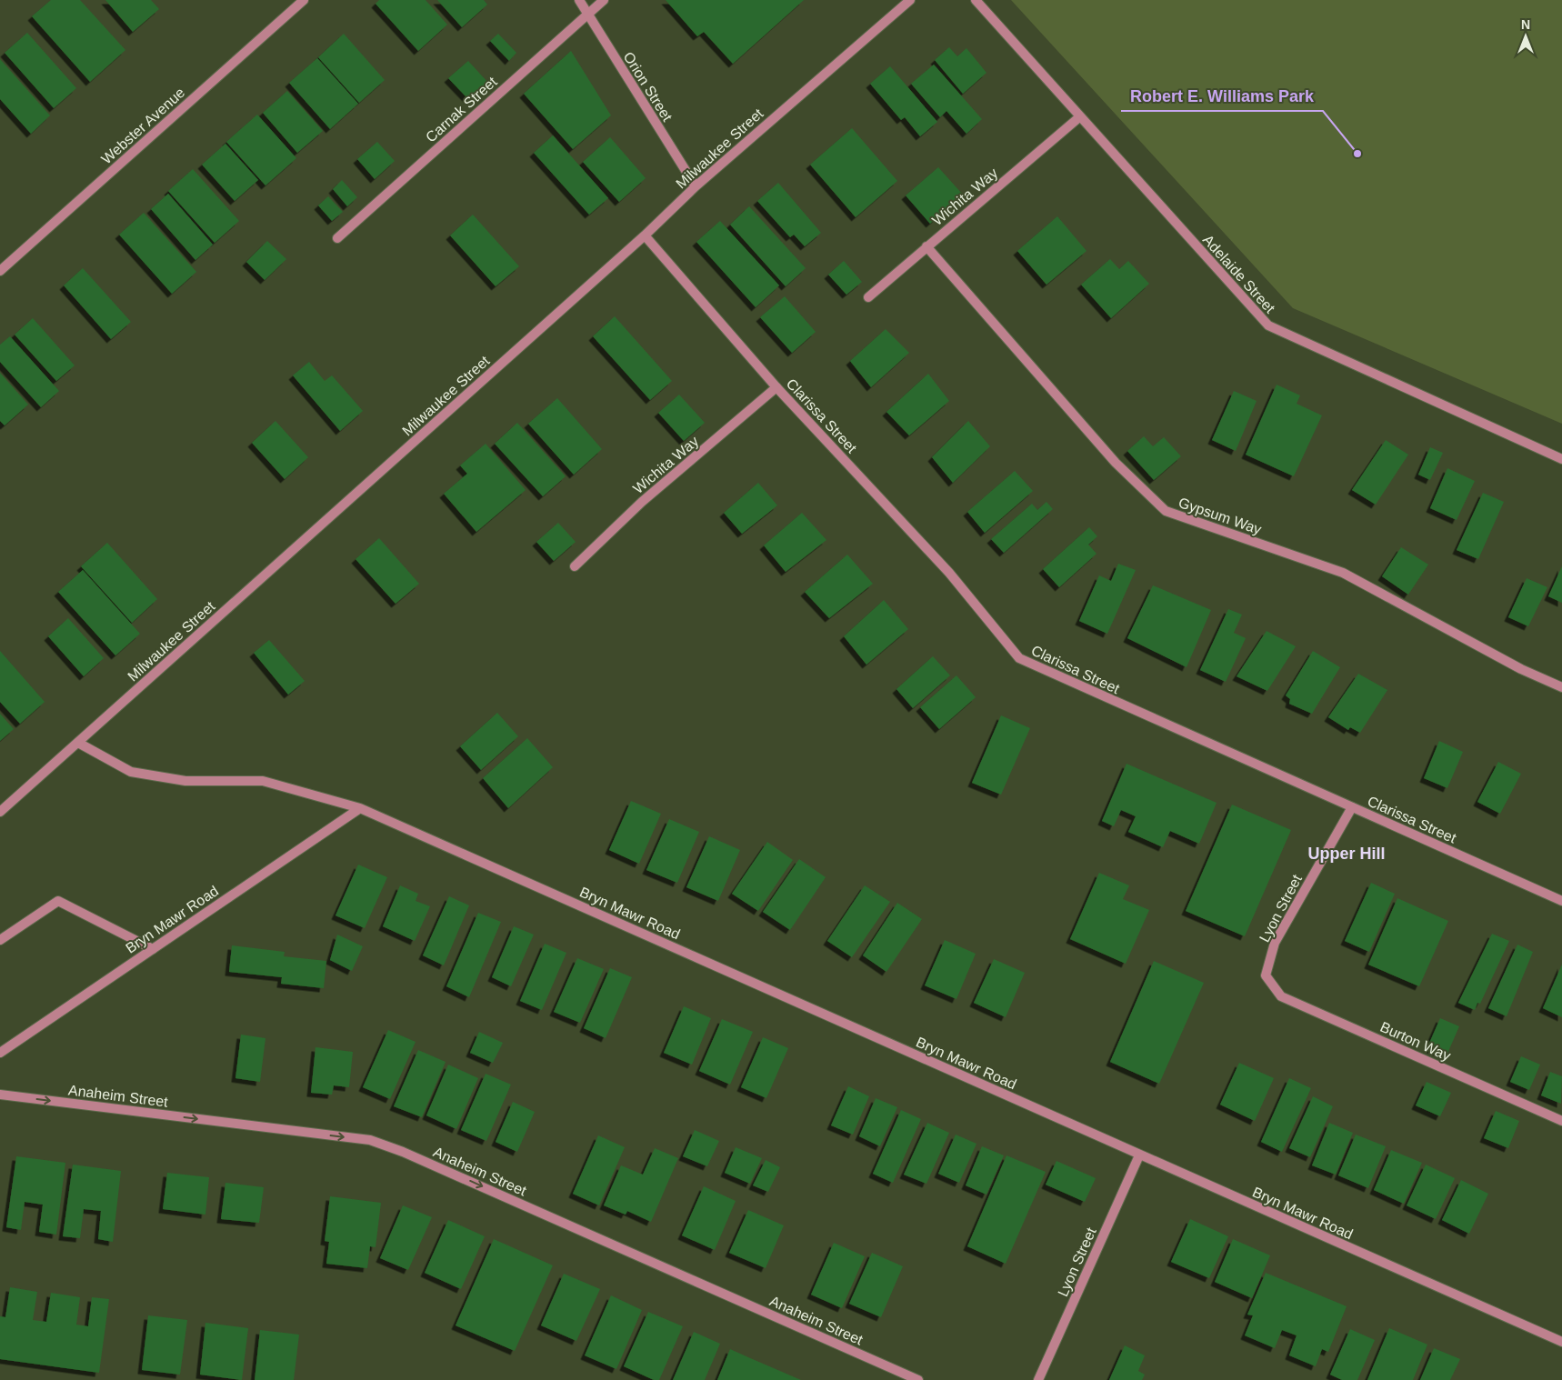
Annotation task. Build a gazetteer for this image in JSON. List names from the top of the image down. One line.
{"streets":{"street":["Orion Street","Carnak Street","Webster Avenue","Milwaukee Street","Wichita Way","Adelaide Street","Clarissa Street","Gypsum Way","Lyon Street","Bryn Mawr Road","Burton Way","Anaheim Street"]},"crossings":[["Orion Street","Carnak Street"],["Orion Street","Milwaukee Street"],["Milwaukee Street","Clarissa Street"],["Milwaukee Street","Bryn Mawr Road"],["Wichita Way","Adelaide Street"],["Wichita Way","Clarissa Street"],["Wichita Way","Gypsum Way"],["Clarissa Street","Lyon Street"],["Lyon Street","Bryn Mawr Road"],["Lyon Street","Burton Way"]],"one_way":["Anaheim Street"],"districts":["Upper Hill"],"places":["Robert E. Williams Park"],"north":"top"}
